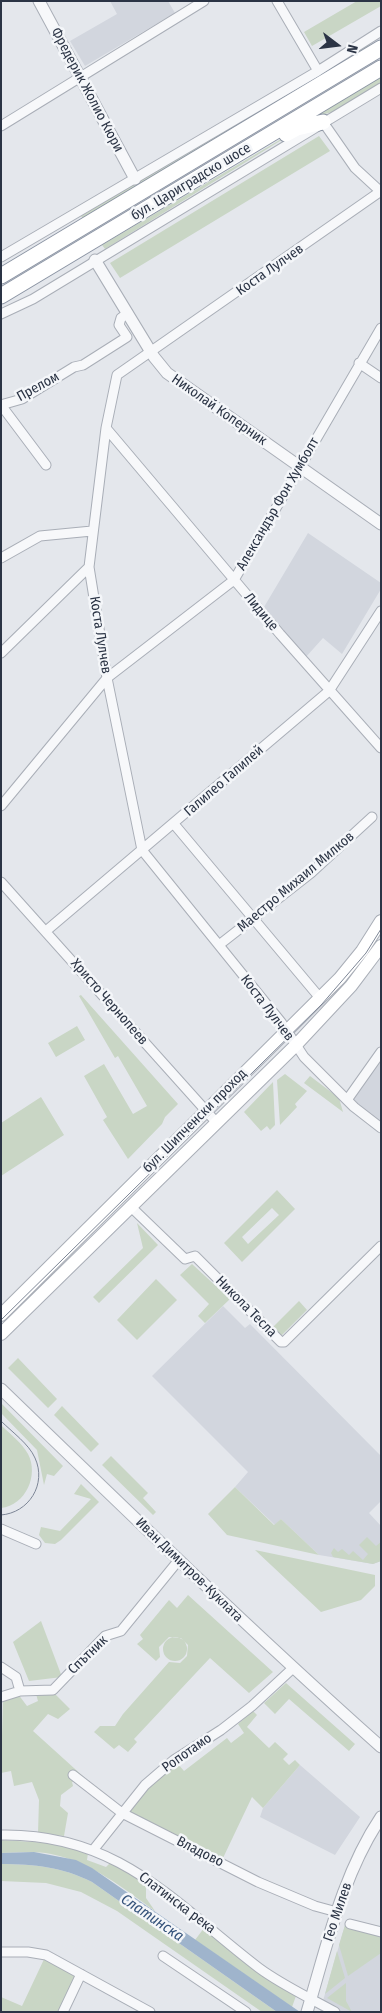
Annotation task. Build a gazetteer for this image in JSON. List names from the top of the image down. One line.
{"streets":{"highway":["бул. Цариградско шосе"],"main road":["бул. Шипченски проход"],"street":["Фредерик Жолио Кюри","Коста Лулчев","Прелом","Николай Коперник","Александър Фон Хумболт","Лидице","Галилео Галилей","Маестро Михаил Милков","Христо Чернопеев","Никола Тесла","Иван Димитров-Куклата","Спътник","Ропотамо","Владово","Слатинска река","Гео Милев"]},"crossings":[["бул. Цариградско шосе","Николай Коперник"],["Коста Лулчев","Николай Коперник"],["Коста Лулчев","Александър Фон Хумболт"],["Коста Лулчев","Лидице"],["Коста Лулчев","Галилео Галилей"],["Коста Лулчев","Маестро Михаил Милков"],["Коста Лулчев","бул. Шипченски проход"],["Прелом","Николай Коперник"],["Николай Коперник","Александър Фон Хумболт"],["Александър Фон Хумболт","Лидице"],["Лидице","Галилео Галилей"],["Галилео Галилей","Христо Чернопеев"],["Христо Чернопеев","бул. Шипченски проход"],["бул. Шипченски проход","Никола Тесла"],["Иван Димитров-Куклата","Спътник"],["Иван Димитров-Куклата","Ропотамо"],["Ропотамо","Владово"],["Ропотамо","Слатинска река"],["Владово","Гео Милев"],["Слатинска река","Гео Милев"]],"water":["Слатинска"],"north":"right"}
